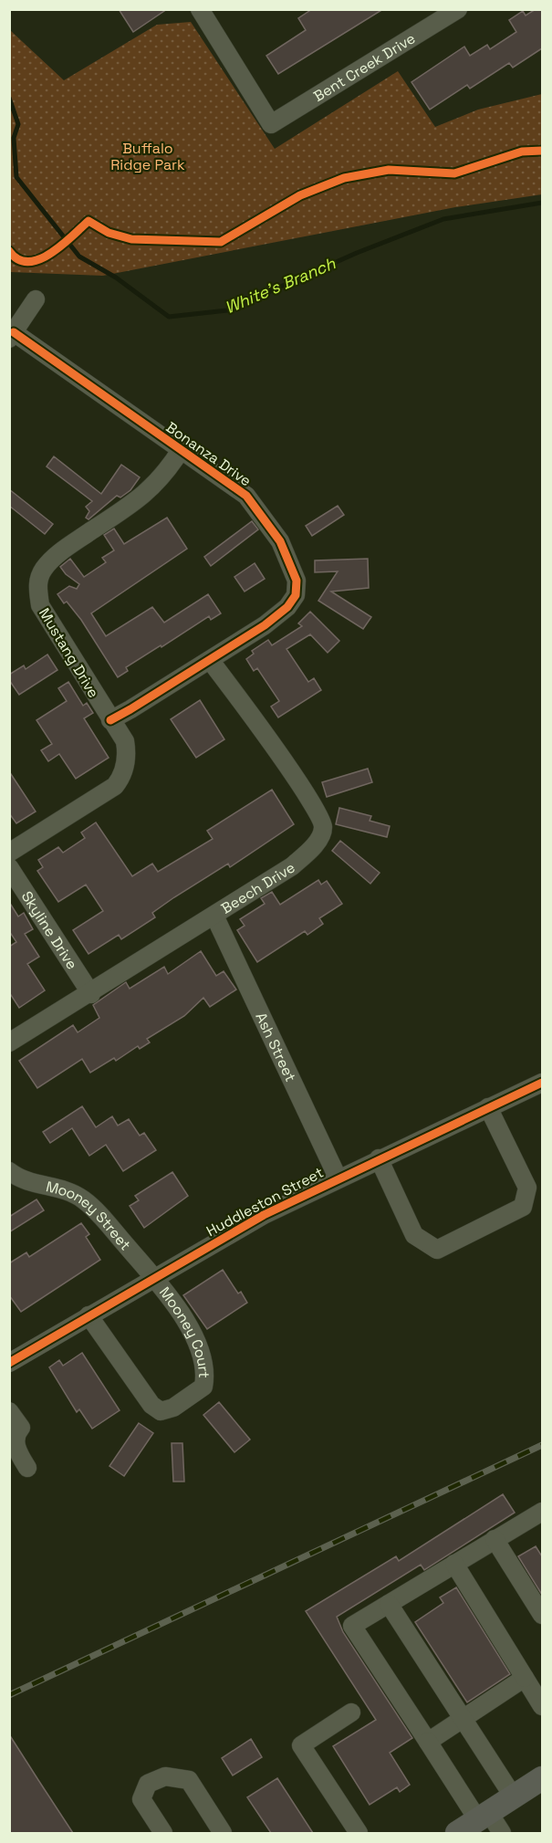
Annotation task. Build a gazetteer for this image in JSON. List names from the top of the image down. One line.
{"streets":{"street":["Bent Creek Drive","Bonanza Drive","Mustang Drive","Beech Drive","Skyline Drive","Ash Street","Huddleston Street","Mooney Street","Mooney Court"]},"crossings":[["Bonanza Drive","Mustang Drive"],["Bonanza Drive","Beech Drive"],["Beech Drive","Skyline Drive"],["Beech Drive","Ash Street"],["Ash Street","Huddleston Street"],["Huddleston Street","Mooney Street"],["Huddleston Street","Mooney Court"],["Mooney Street","Mooney Court"]],"water":["White's Branch"],"parks":["Buffalo Ridge Park"]}
